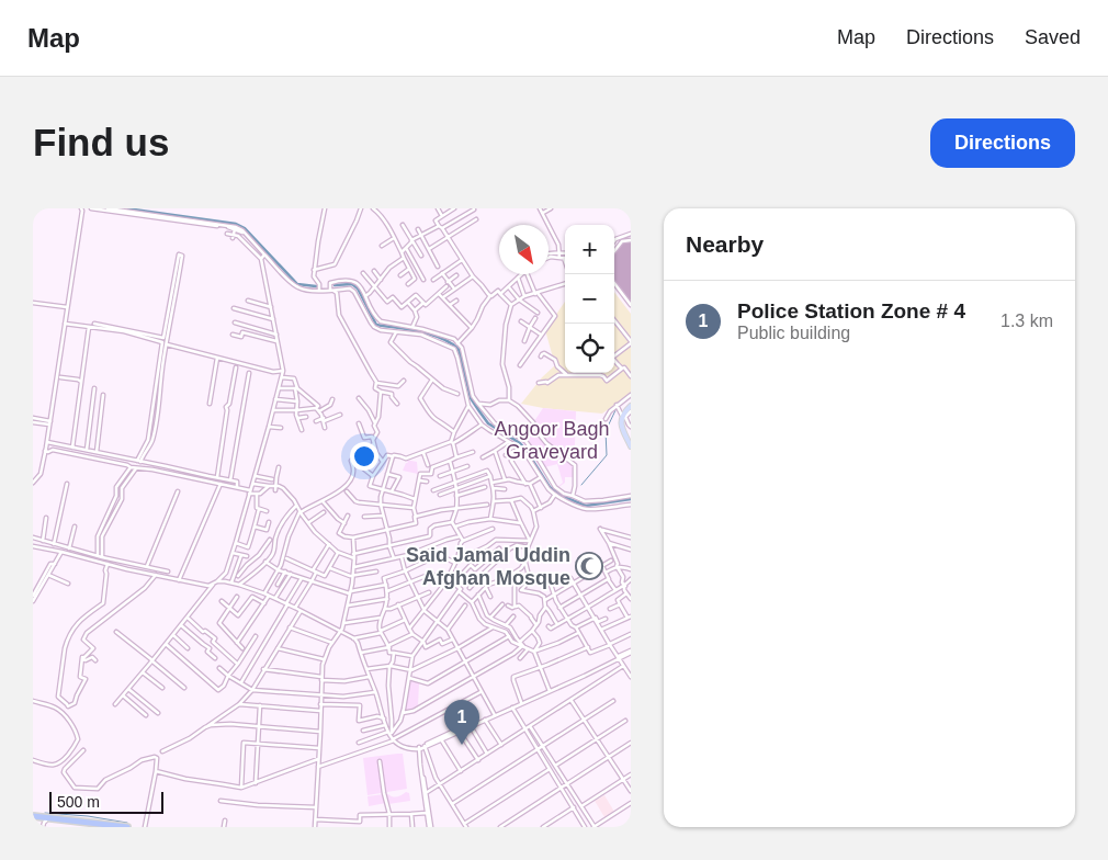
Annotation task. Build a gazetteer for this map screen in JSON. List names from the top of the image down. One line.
{"parks":["Angoor Bagh Graveyard"],"places":{"mosque":["Said Jamal Uddin Afghan Mosque"]},"scale_bar":"500 m","north":"bottom right","page":{"header":"Map","nav":["Map","Directions","Saved"],"buttons":"Directions","title":"Find us","heading":"Nearby","map_buttons":["+","−"],"list":[{"mark":"1","name":"Police Station Zone # 4","note":"Public building","value":"1.3 km"}],"pins":"1","scale":"500 m"}}
